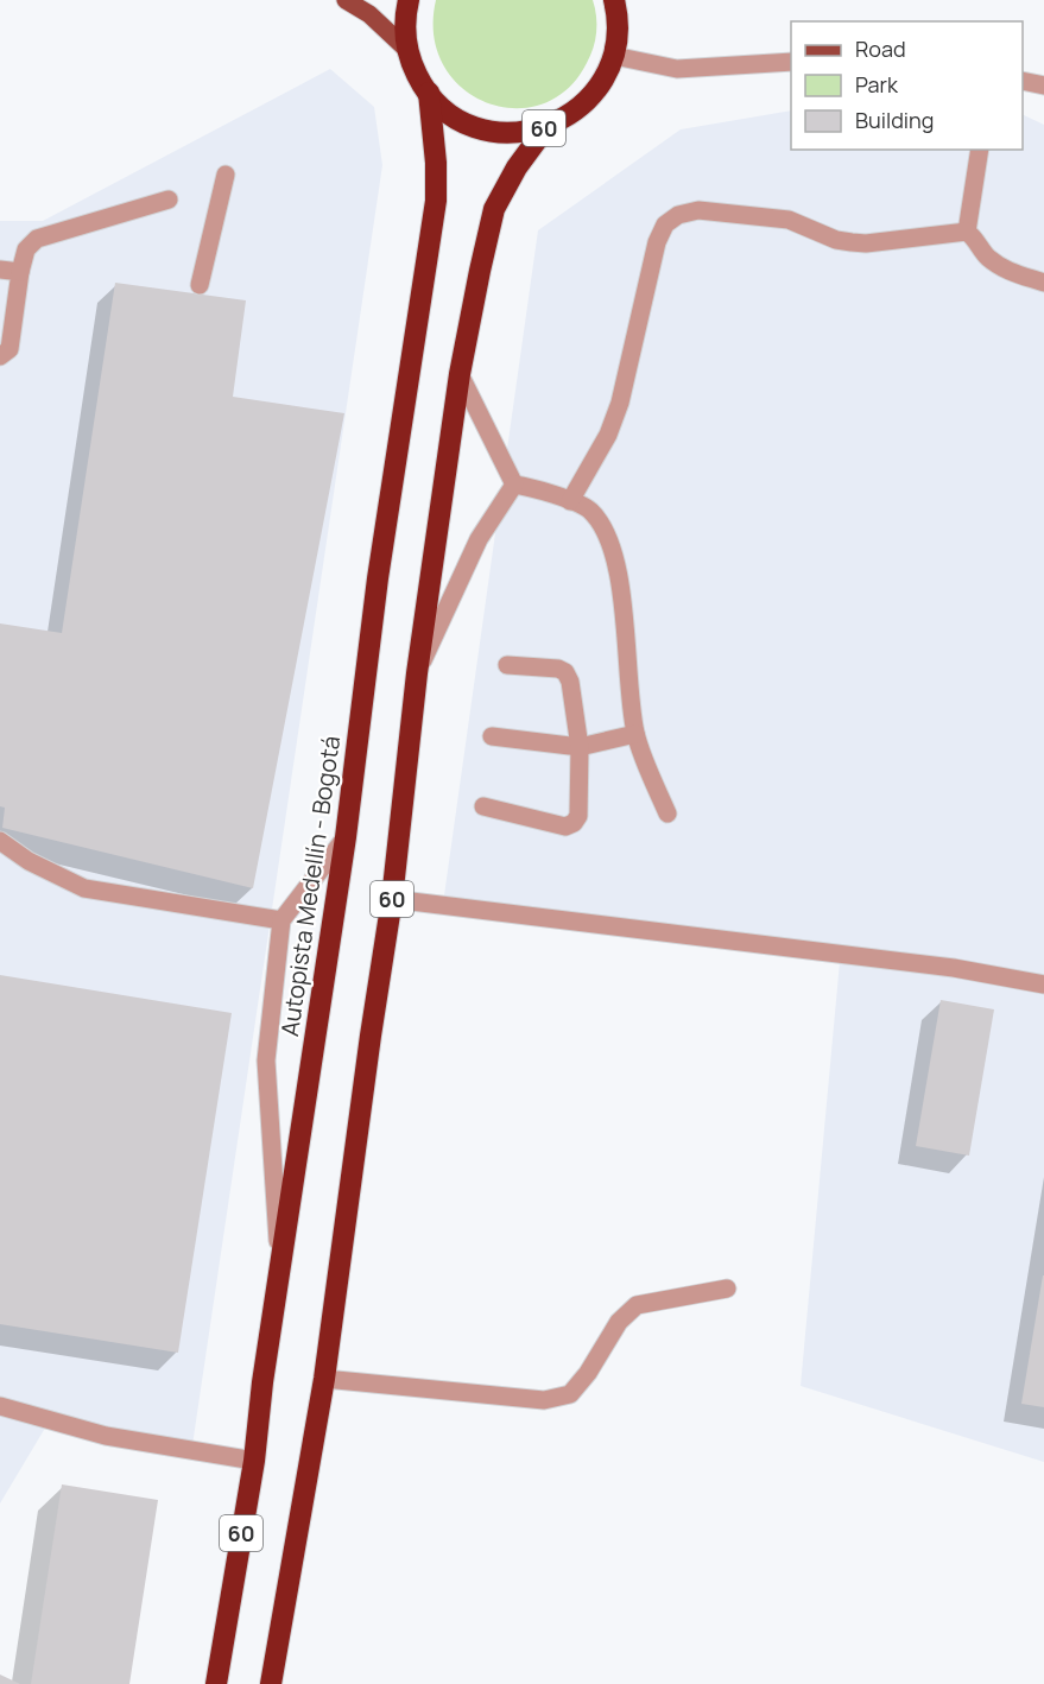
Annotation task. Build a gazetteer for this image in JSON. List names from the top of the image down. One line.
{"streets":{"highway":["60","Autopista Medellín - Bogotá"]},"legend":["Road","Park","Building"]}
